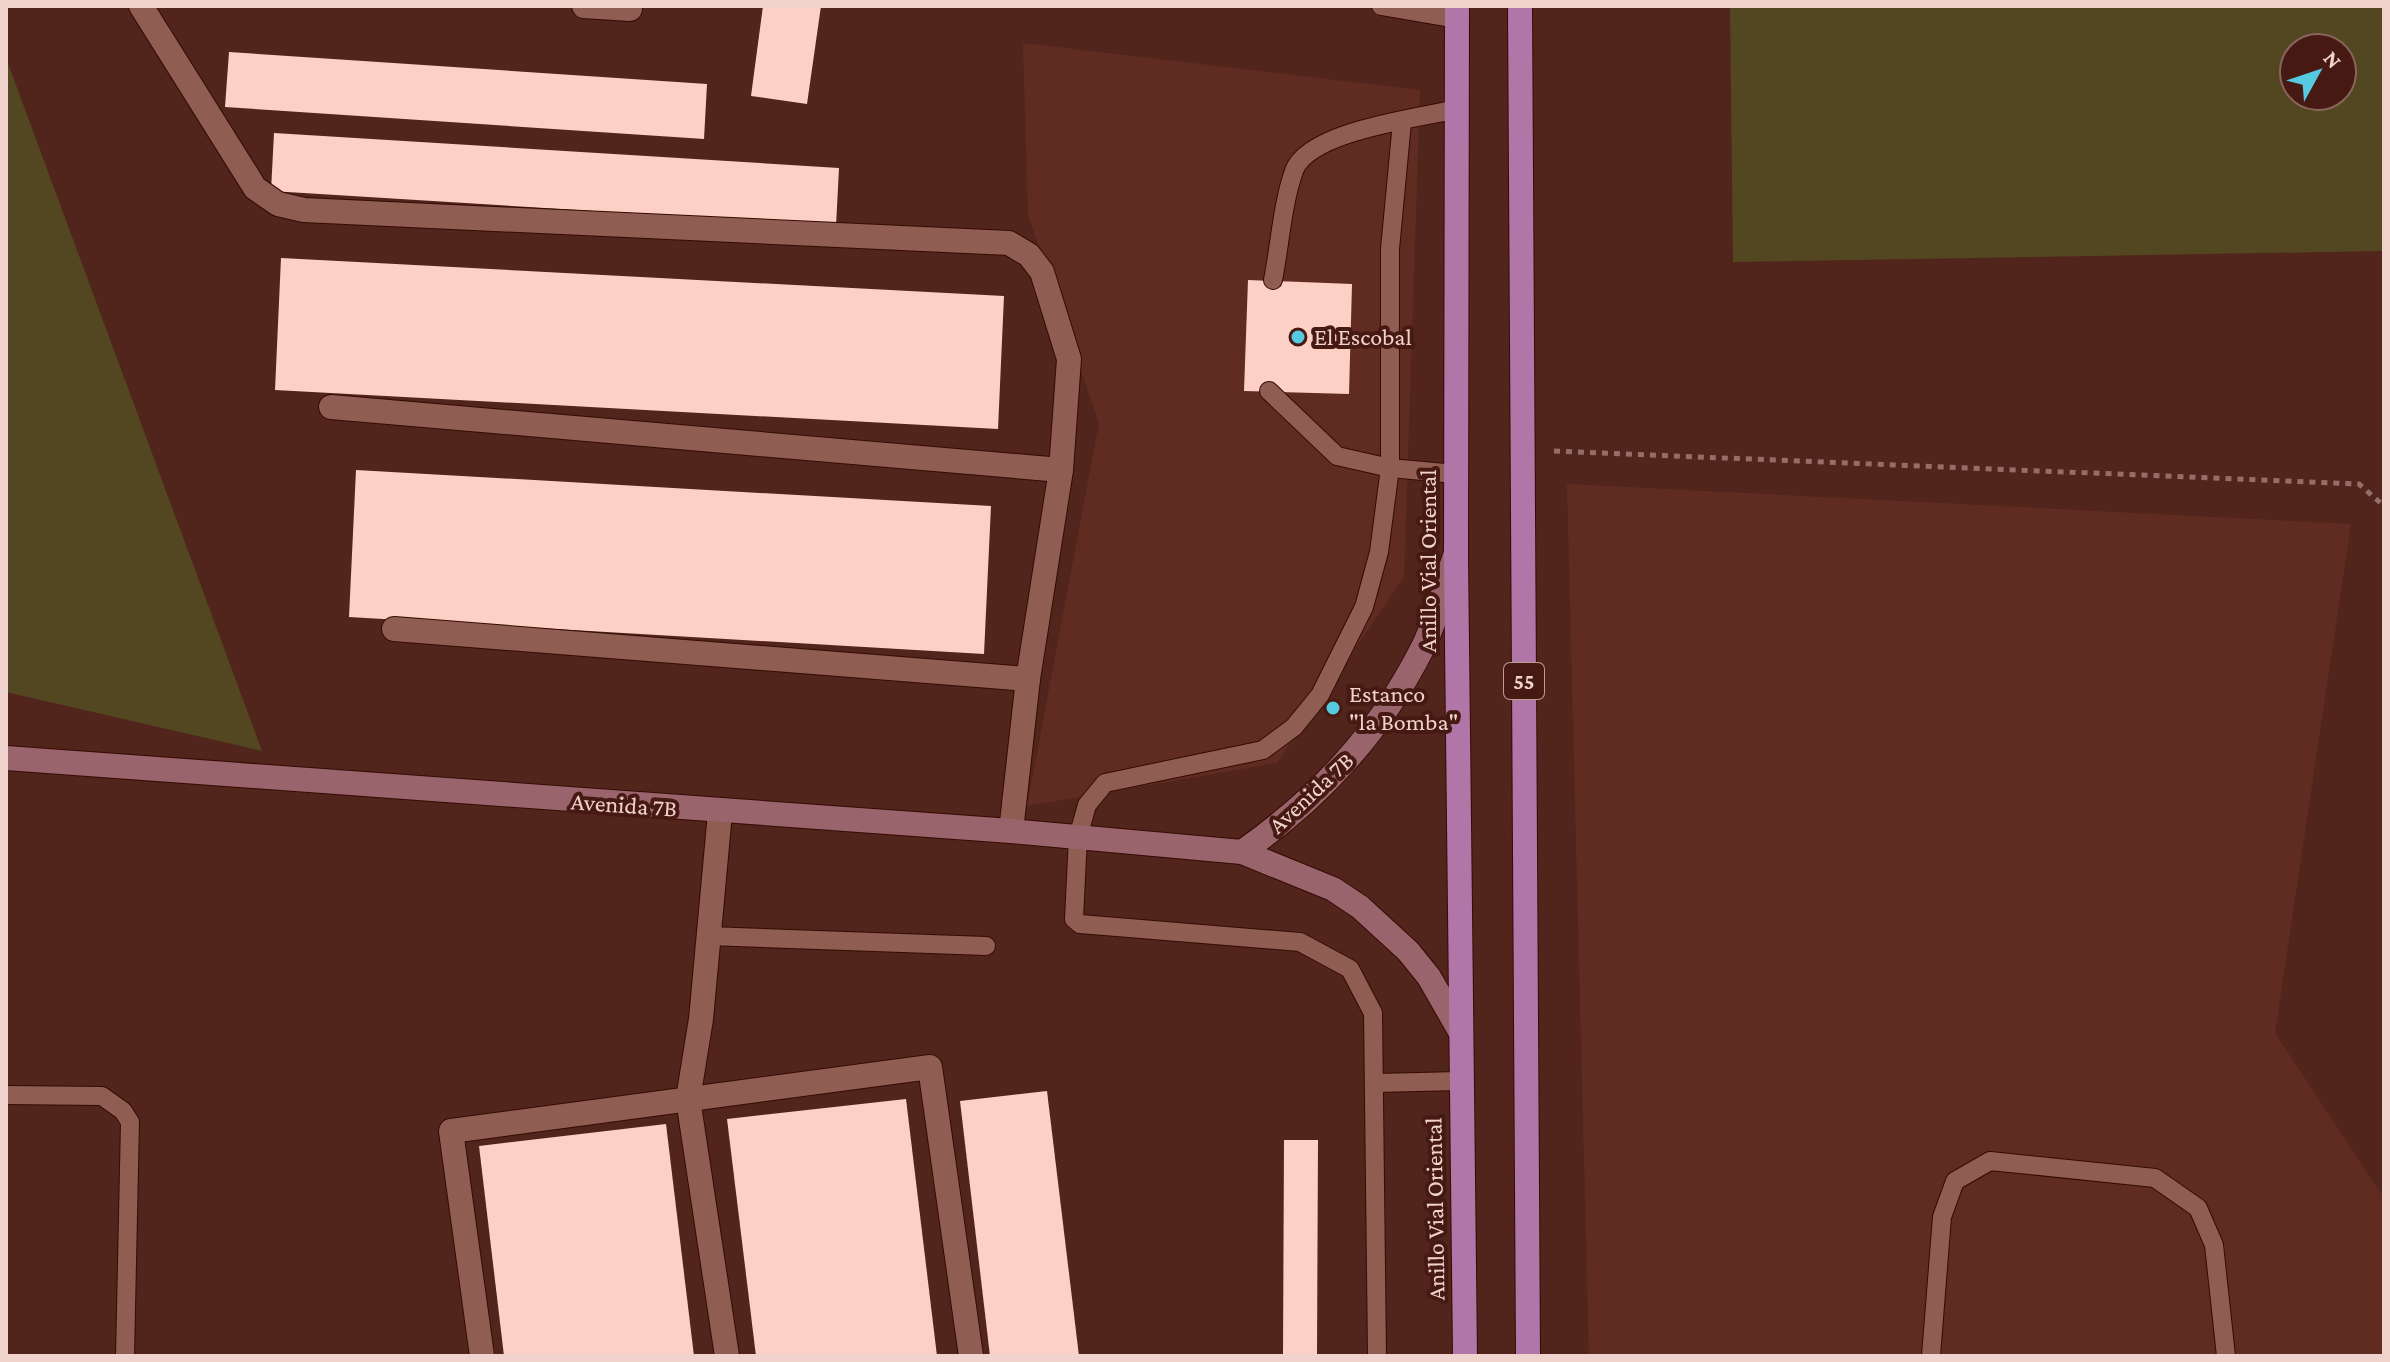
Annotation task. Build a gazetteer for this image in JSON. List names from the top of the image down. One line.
{"streets":{"highway":["Anillo Vial Oriental","55"],"street":["Avenida 7B"]},"crossings":[["Anillo Vial Oriental","Avenida 7B"]],"places":["El Escobal","Estanco \"la Bomba\""],"north":"top right"}
